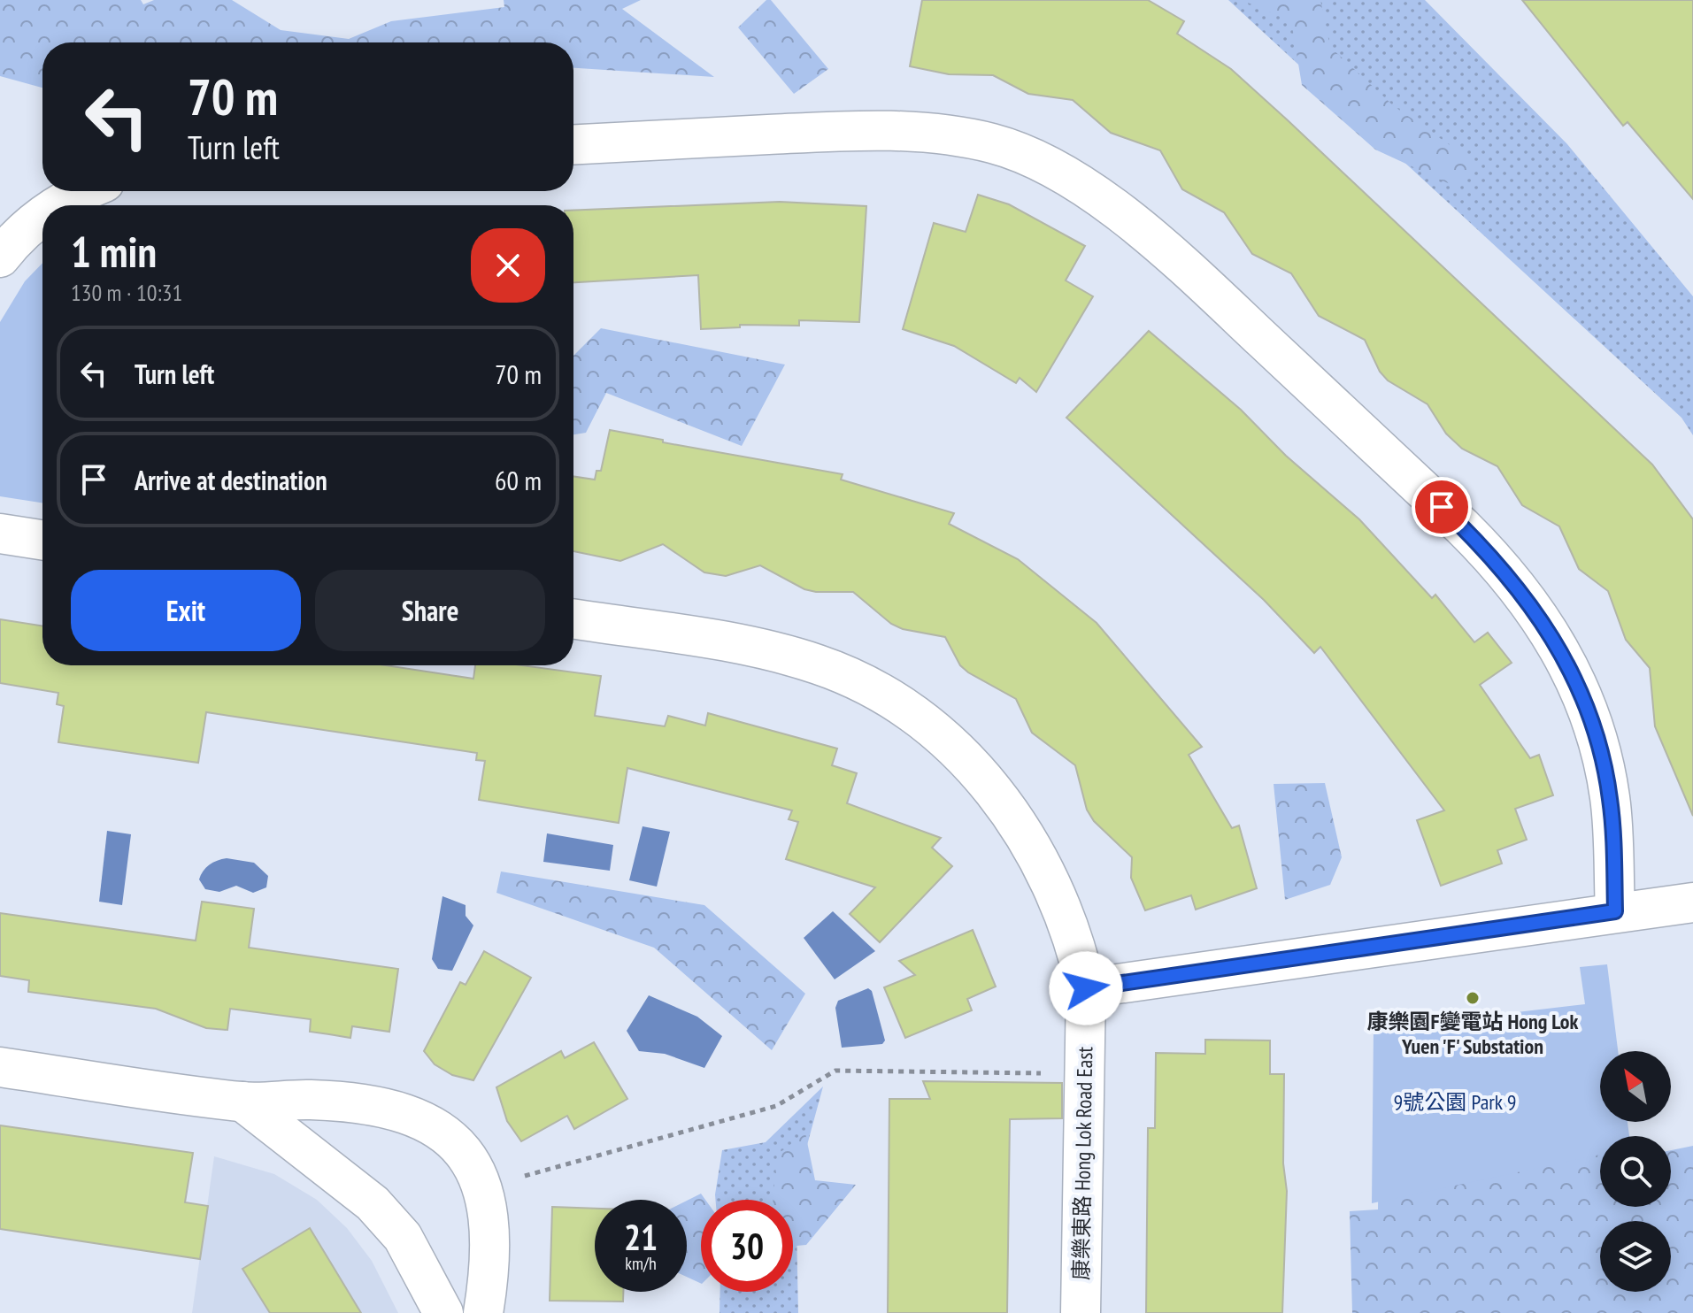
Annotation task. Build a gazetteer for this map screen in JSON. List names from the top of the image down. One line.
{"streets":{"street":["康樂東路 Hong Lok Road East"]},"parks":["9號公園 Park 9"],"places":["康樂園F變電站 Hong Lok Yuen 'F' Substation"],"north":"top left","page":{"turn":["70 m","Turn left"],"heading":["1 min","130 m · 10:31"],"list":[{"name":"Turn left","value":"70 m"},{"name":"Arrive at destination","value":"60 m"}],"buttons":["Exit","Share"],"speed":"21 km/h","limit":"30"}}
